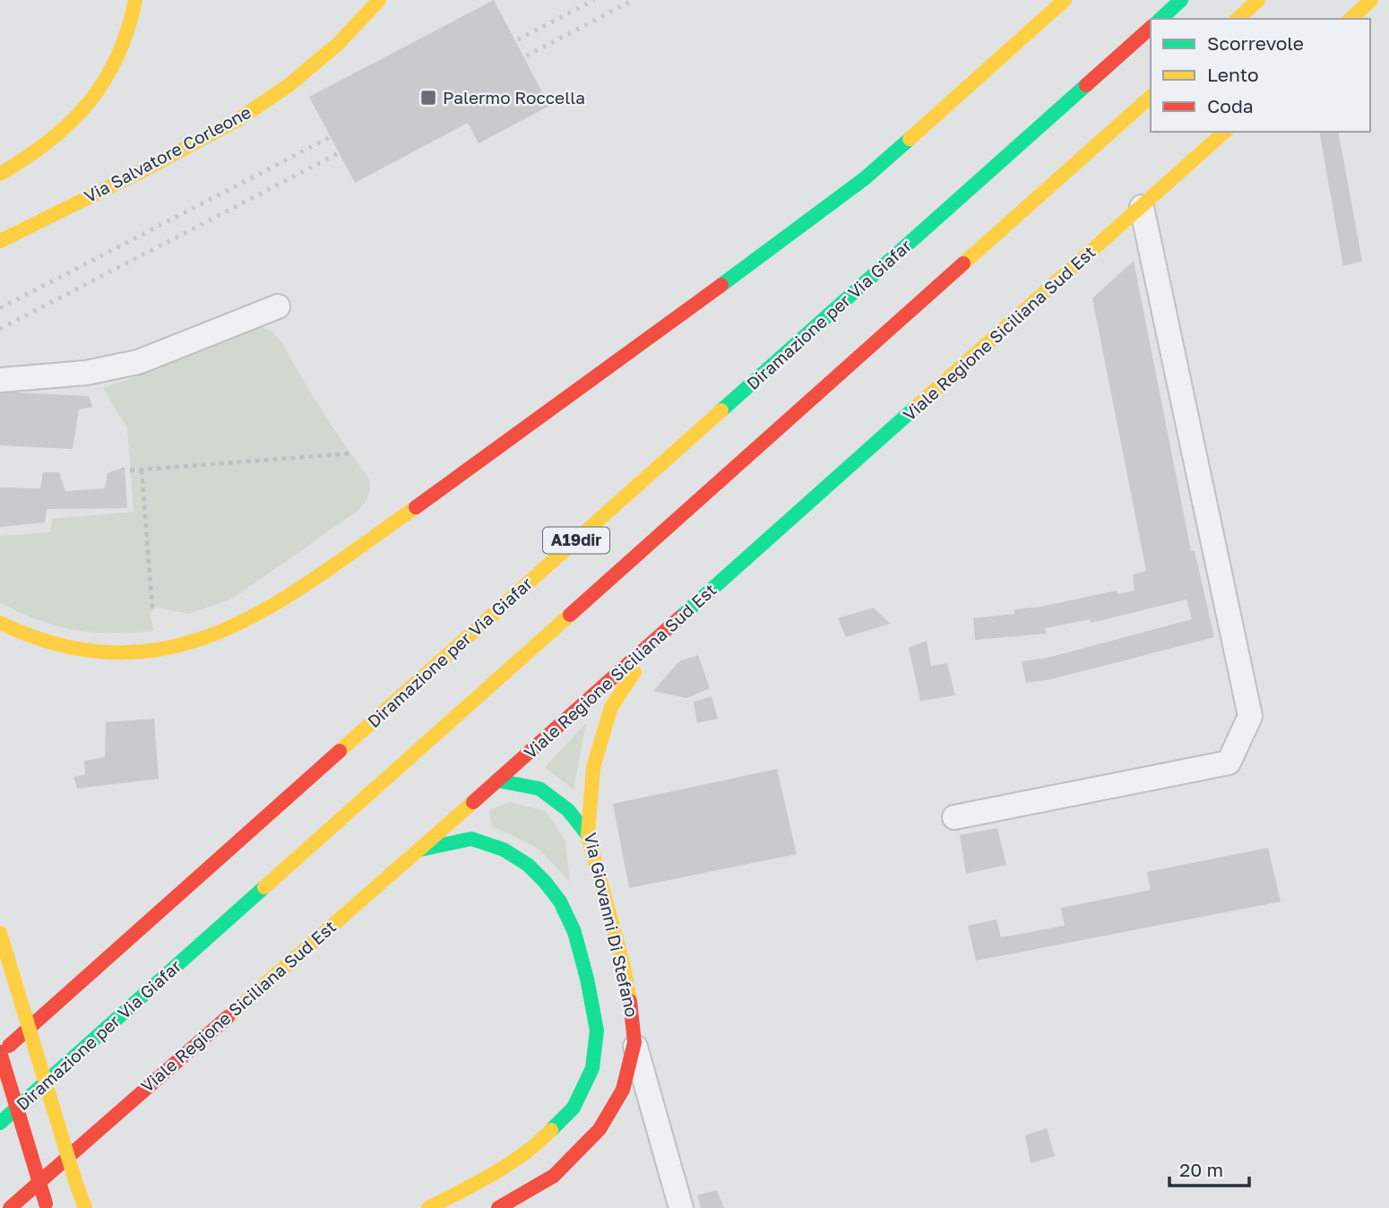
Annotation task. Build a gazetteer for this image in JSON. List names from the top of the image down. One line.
{"streets":{"main road":["Via Salvatore Corleone","Diramazione per Via Giafar","Viale Regione Siciliana Sud Est","A19dir","Via Giovanni Di Stefano"]},"crossings":[["Viale Regione Siciliana Sud Est","Via Giovanni Di Stefano"]],"places":{"transit":["Palermo Roccella"]},"legend":["Scorrevole","Lento","Coda"],"scale_bar":"20 m"}
